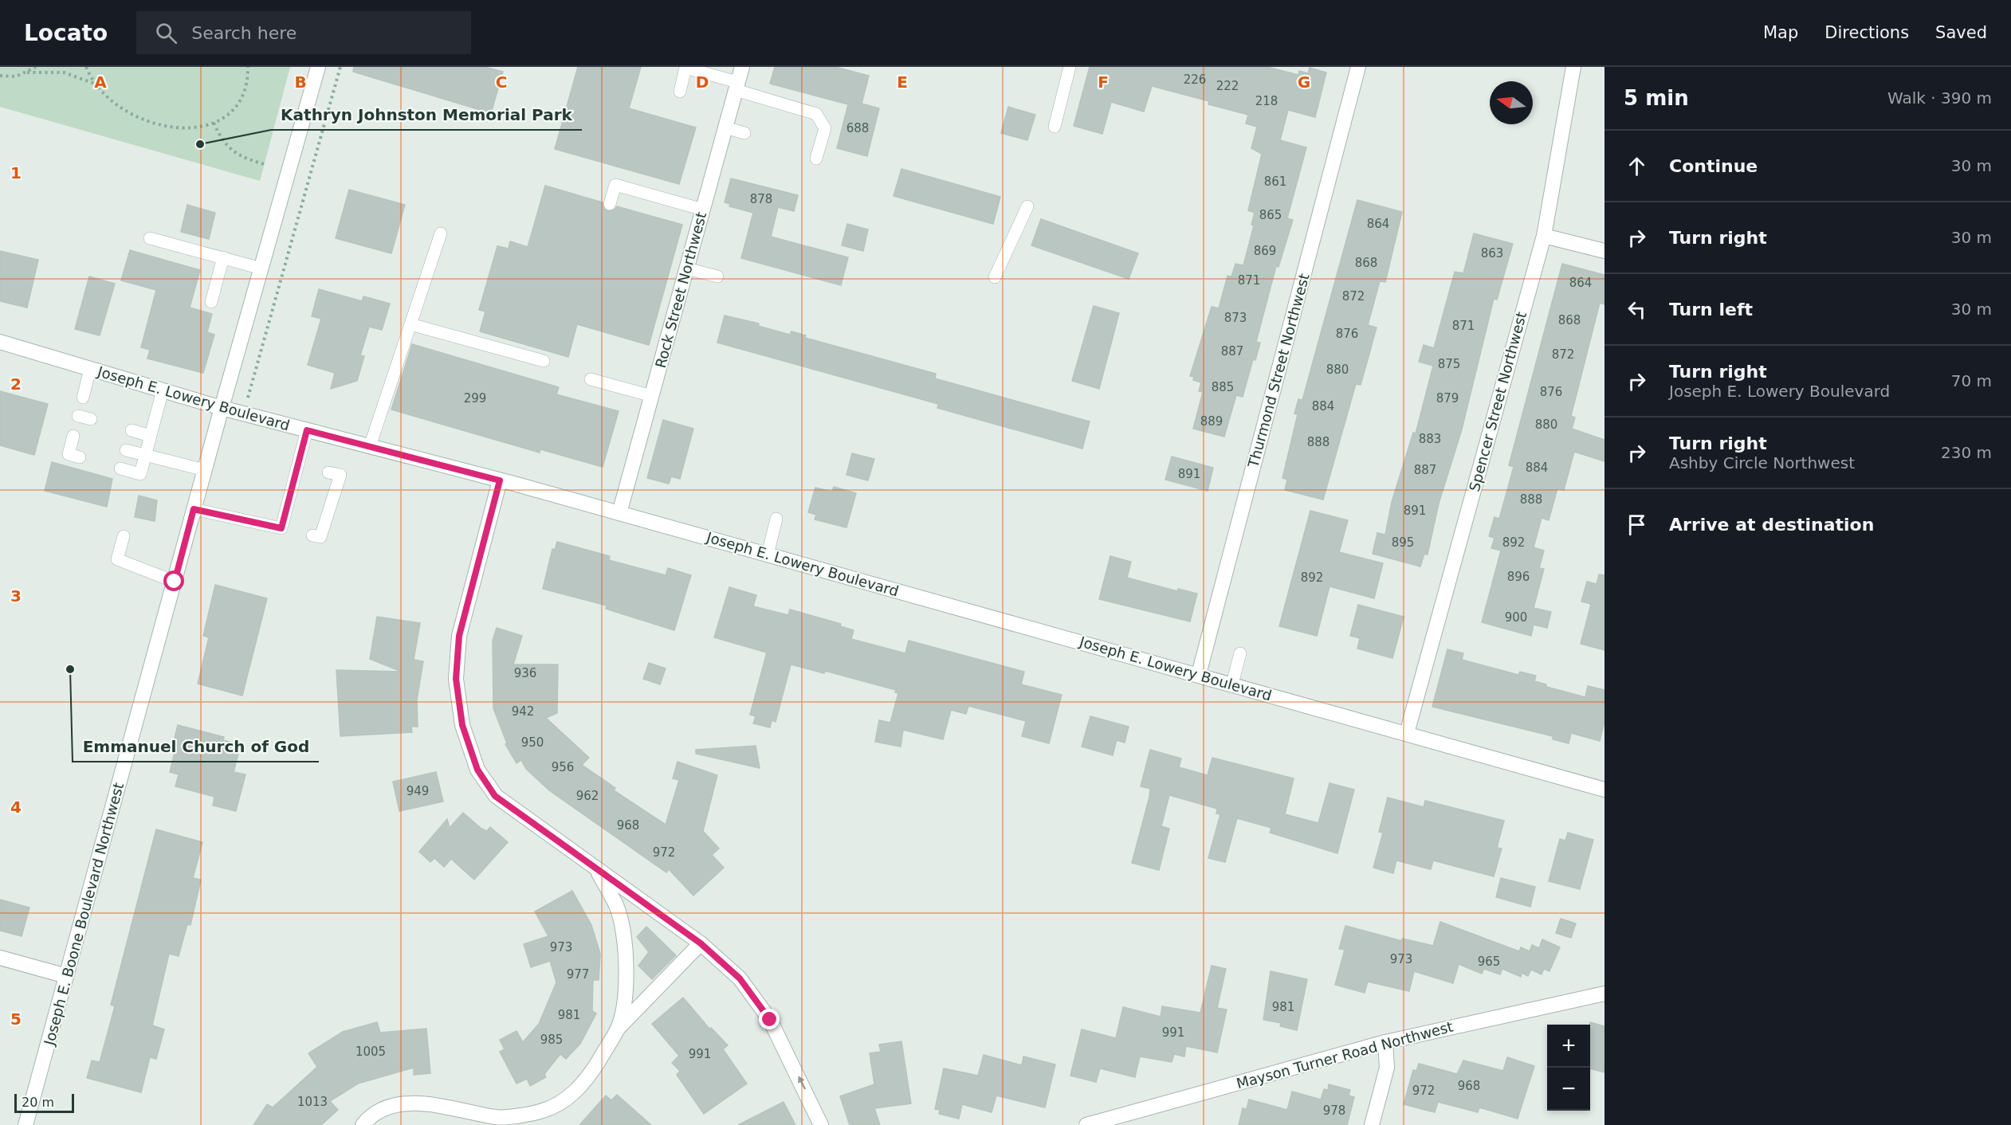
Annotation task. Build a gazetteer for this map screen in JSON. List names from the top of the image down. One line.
{"streets":{"street":["Rock Street Northwest","Thurmond Street Northwest","Joseph E. Lowery Boulevard","Spencer Street Northwest","Joseph E. Boone Boulevard Northwest","Mayson Turner Road Northwest"]},"crossings":[["Rock Street Northwest","Joseph E. Lowery Boulevard"],["Thurmond Street Northwest","Joseph E. Lowery Boulevard"],["Joseph E. Lowery Boulevard","Spencer Street Northwest"],["Joseph E. Lowery Boulevard","Joseph E. Boone Boulevard Northwest"]],"places":["Kathryn Johnston Memorial Park","Emmanuel Church of God"],"house_numbers":["226","222","218","688","861","878","865","864","869","863","868","871","864","872","873","868","871","876","887","872","875","880","885","876","299","879","884","889","880","883","888","884","887","891","888","891","895","892","896","892","900","936","942","950","956","949","962","968","972","973","973","965","977","981","981","991","985","1005","991","968","972","1013","978"],"scale_bar":"20 m","north":"left","page":{"header":"Locato","search":"Search here","nav":["Map","Directions","Saved"],"heading":["5 min","Walk · 390 m"],"list":[["Continue","30 m"],["Turn right","30 m"],["Turn left","30 m"],["Turn right","Joseph E. Lowery Boulevard","70 m"],["Turn right","Ashby Circle Northwest","230 m"],"Arrive at destination"],"map_buttons":["+","−"],"scale":"20 m"},"grid":{"columns":["A","B","C","D","E","F","G"],"rows":["1","2","3","4","5"]}}
